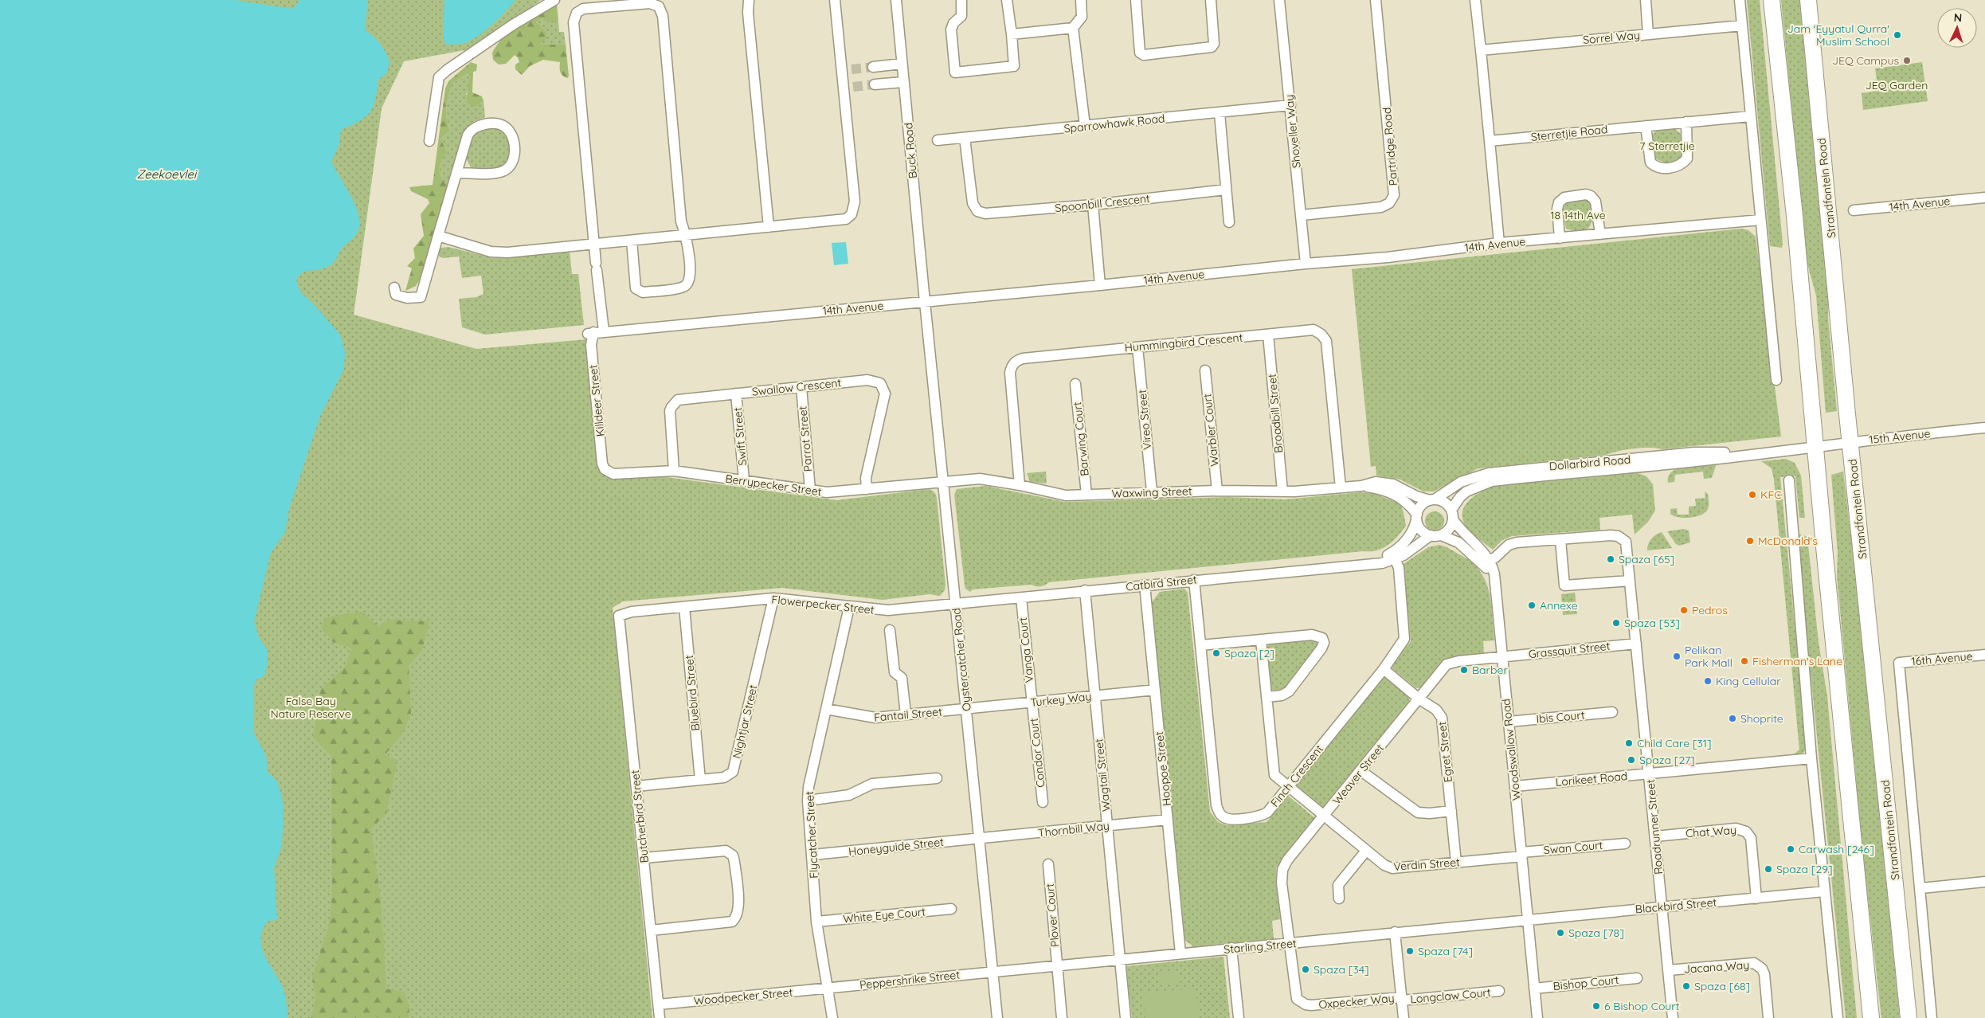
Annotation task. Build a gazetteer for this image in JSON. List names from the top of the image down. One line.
{"streets":{"main road":["Strandfontein Road"],"street":["Sorrel Way","Sparrowhawk Road","Shoveller Way","Sterretjie Road","Partridge Road","Buck Road","Spoonbill Crescent","14th Avenue","Hummingbird Crescent","Swallow Crescent","Killdeer Street","Broadbill Street","Vireo Street","Warbler Court","Swift Street","15th Avenue","Parrot Street","Barwing Court","Dollarbird Road","Berrypecker Street","Waxwing Street","Catbird Street","Flowerpecker Street","Vanga Court","Grassquit Street","16th Avenue","Oystercatcher Road","Bluebird Street","Turkey Way","Fantail Street","Ibis Court","Nightjar Street","Woodswallow Road","Egret Street","Condor Court","Hoopoe Street","Weaver Street","Wagtail Street","Finch Crescent","Lorikeet Road","Butcherbird Street","Roadrunner Street","Thornbill Way","Chat Way","Flycatcher Street","Honeyguide Street","Swan Court","Verdin Street","Blackbird Street","White Eye Court","Plover Court","Starling Street","Jacana Way","Peppershrike Street","Bishop Court","Longclaw Court","Woodpecker Street","Oxpecker Way"]},"crossings":[["Sparrowhawk Road","Shoveller Way"],["Sparrowhawk Road","Spoonbill Crescent"],["Shoveller Way","Partridge Road"],["Shoveller Way","14th Avenue"],["Buck Road","14th Avenue"],["Buck Road","Oystercatcher Road"],["Strandfontein Road","15th Avenue"],["14th Avenue","Killdeer Street"],["14th Avenue","Oystercatcher Road"],["Hummingbird Crescent","Broadbill Street"],["Hummingbird Crescent","Vireo Street"],["Hummingbird Crescent","Waxwing Street"],["Swallow Crescent","Swift Street"],["Swallow Crescent","Parrot Street"],["Swallow Crescent","Berrypecker Street"],["Killdeer Street","Berrypecker Street"],["Broadbill Street","Waxwing Street"],["Vireo Street","Waxwing Street"],["Warbler Court","Waxwing Street"],["Swift Street","Berrypecker Street"],["15th Avenue","Dollarbird Road"],["Parrot Street","Berrypecker Street"],["Barwing Court","Waxwing Street"],["Dollarbird Road","Waxwing Street"],["Dollarbird Road","Catbird Street"],["Dollarbird Road","Woodswallow Road"],["Berrypecker Street","Waxwing Street"],["Berrypecker Street","Oystercatcher Road"],["Waxwing Street","Catbird Street"],["Waxwing Street","Oystercatcher Road"],["Waxwing Street","Woodswallow Road"],["Catbird Street","Flowerpecker Street"],["Catbird Street","Vanga Court"],["Catbird Street","Oystercatcher Road"],["Catbird Street","Woodswallow Road"],["Catbird Street","Hoopoe Street"],["Catbird Street","Wagtail Street"],["Catbird Street","Finch Crescent"],["Flowerpecker Street","Oystercatcher Road"],["Flowerpecker Street","Bluebird Street"],["Flowerpecker Street","Nightjar Street"],["Flowerpecker Street","Butcherbird Street"],["Flowerpecker Street","Flycatcher Street"],["Vanga Court","Turkey Way"],["Vanga Court","Condor Court"],["Grassquit Street","Woodswallow Road"],["Grassquit Street","Weaver Street"],["Grassquit Street","Roadrunner Street"],["Oystercatcher Road","Turkey Way"],["Oystercatcher Road","Fantail Street"],["Oystercatcher Road","Thornbill Way"],["Oystercatcher Road","Honeyguide Street"],["Oystercatcher Road","Starling Street"],["Oystercatcher Road","Peppershrike Street"],["Bluebird Street","Nightjar Street"],["Turkey Way","Fantail Street"],["Turkey Way","Condor Court"],["Turkey Way","Hoopoe Street"],["Turkey Way","Wagtail Street"],["Fantail Street","Flycatcher Street"],["Ibis Court","Woodswallow Road"],["Nightjar Street","Butcherbird Street"],["Woodswallow Road","Weaver Street"],["Woodswallow Road","Lorikeet Road"],["Woodswallow Road","Roadrunner Street"],["Woodswallow Road","Swan Court"],["Woodswallow Road","Verdin Street"],["Woodswallow Road","Blackbird Street"],["Woodswallow Road","Starling Street"],["Woodswallow Road","Bishop Court"],["Egret Street","Weaver Street"],["Egret Street","Finch Crescent"],["Egret Street","Verdin Street"],["Hoopoe Street","Thornbill Way"],["Hoopoe Street","Starling Street"],["Weaver Street","Verdin Street"],["Weaver Street","Starling Street"],["Weaver Street","Oxpecker Way"],["Wagtail Street","Thornbill Way"],["Wagtail Street","Starling Street"],["Finch Crescent","Verdin Street"],["Lorikeet Road","Roadrunner Street"],["Butcherbird Street","Woodpecker Street"],["Roadrunner Street","Chat Way"],["Roadrunner Street","Blackbird Street"],["Roadrunner Street","Jacana Way"],["Thornbill Way","Honeyguide Street"],["Chat Way","Blackbird Street"],["Flycatcher Street","Honeyguide Street"],["Flycatcher Street","White Eye Court"],["Flycatcher Street","Peppershrike Street"],["Flycatcher Street","Woodpecker Street"],["Swan Court","Verdin Street"],["Blackbird Street","Starling Street"],["Plover Court","Starling Street"],["Starling Street","Peppershrike Street"],["Starling Street","Oxpecker Way"],["Peppershrike Street","Woodpecker Street"],["Longclaw Court","Oxpecker Way"]],"water":["Zeekoevlei"],"parks":["JEQ Garden","7 Sterretjie","18 14th Ave","False Bay Nature Reserve"],"places":["Jam 'Eyyatul Qurra' Muslim School","JEQ Campus","KFC","McDonald's","Spaza [65]","Annexe","Pedros","Spaza [53]","Spaza [2]","Pelikan Park Mall","Fisherman's Lane","Barber","King Cellular","Shoprite","Child Care [31]","Spaza [27]","Carwash [246]","Spaza [29]","Spaza [78]","Spaza [74]","Spaza [34]","Spaza [68]","6 Bishop Court"],"north":"top"}
